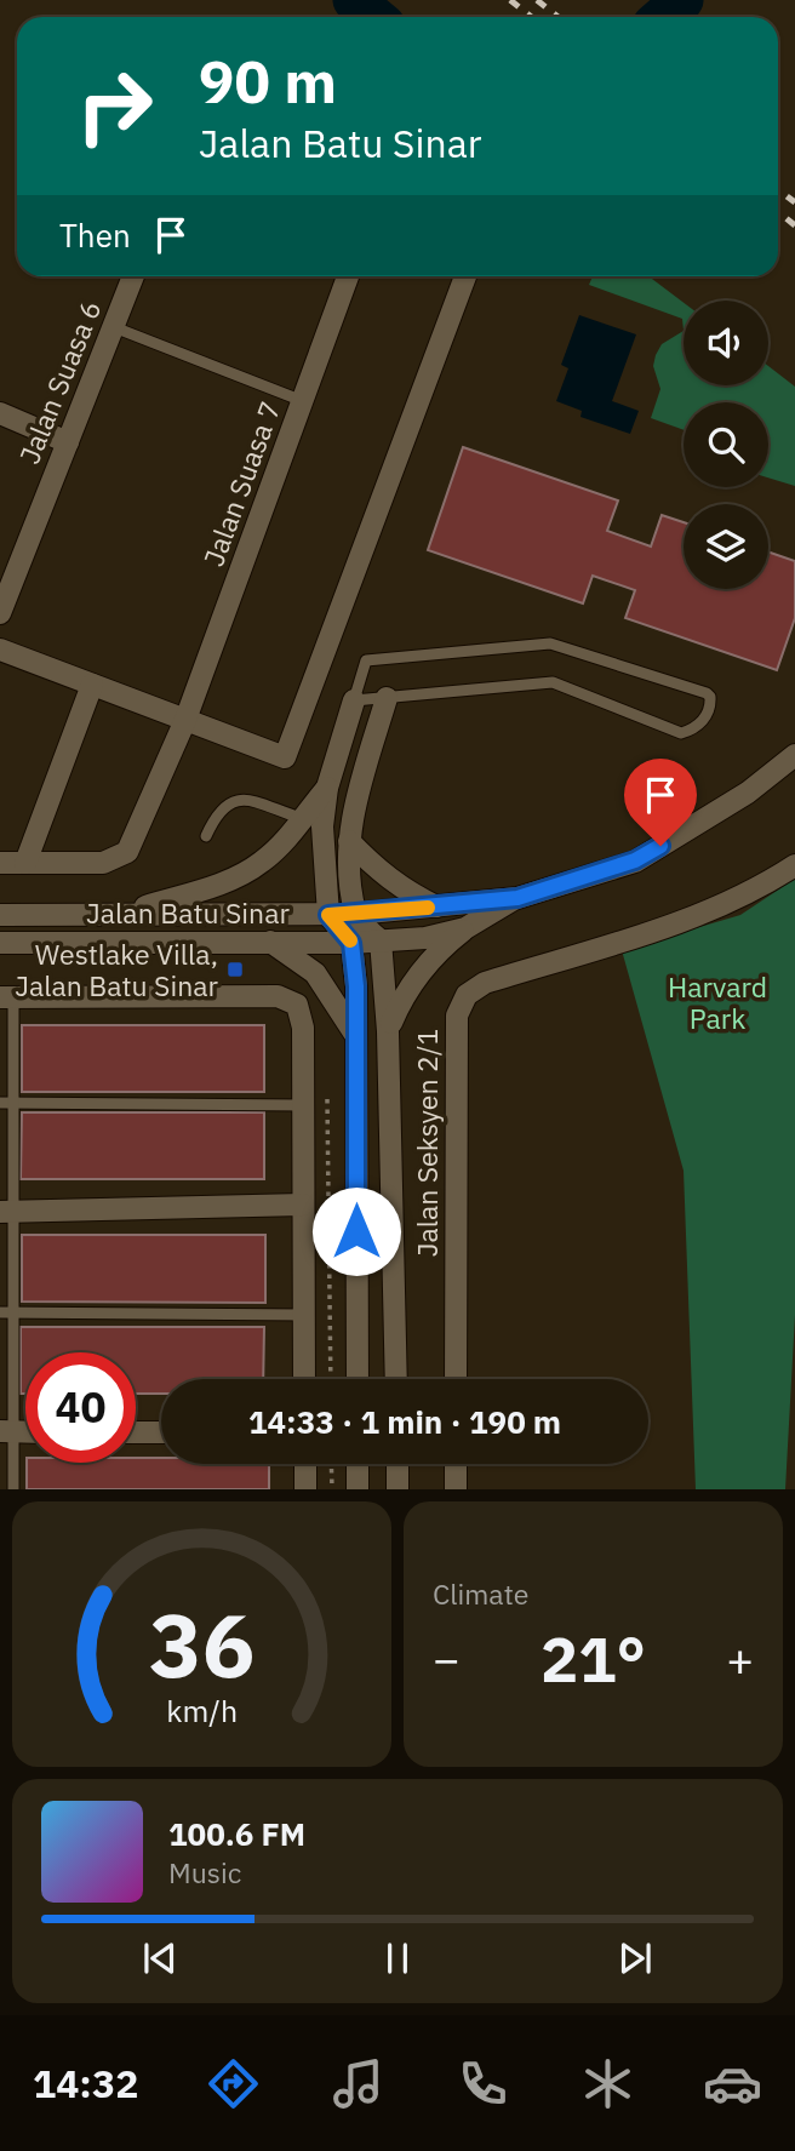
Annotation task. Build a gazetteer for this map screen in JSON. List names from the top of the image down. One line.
{"streets":{"street":["Jalan Suasa 6","Jalan Suasa 7","Jalan Batu Sinar","Jalan Seksyen 2/1"]},"parks":["Harvard Park"],"places":{"transit":["Westlake Villa, Jalan Batu Sinar"]},"page":{"turn":["90 m","Jalan Batu Sinar"],"then":"Then","limit":"40","trip":"14:33 · 1 min · 190 m","tile":"Climate","heat":["−","21°","+"],"song":["100.6 FM","Music"],"tabs":"14:32","gauge":["36","km/h"]}}
